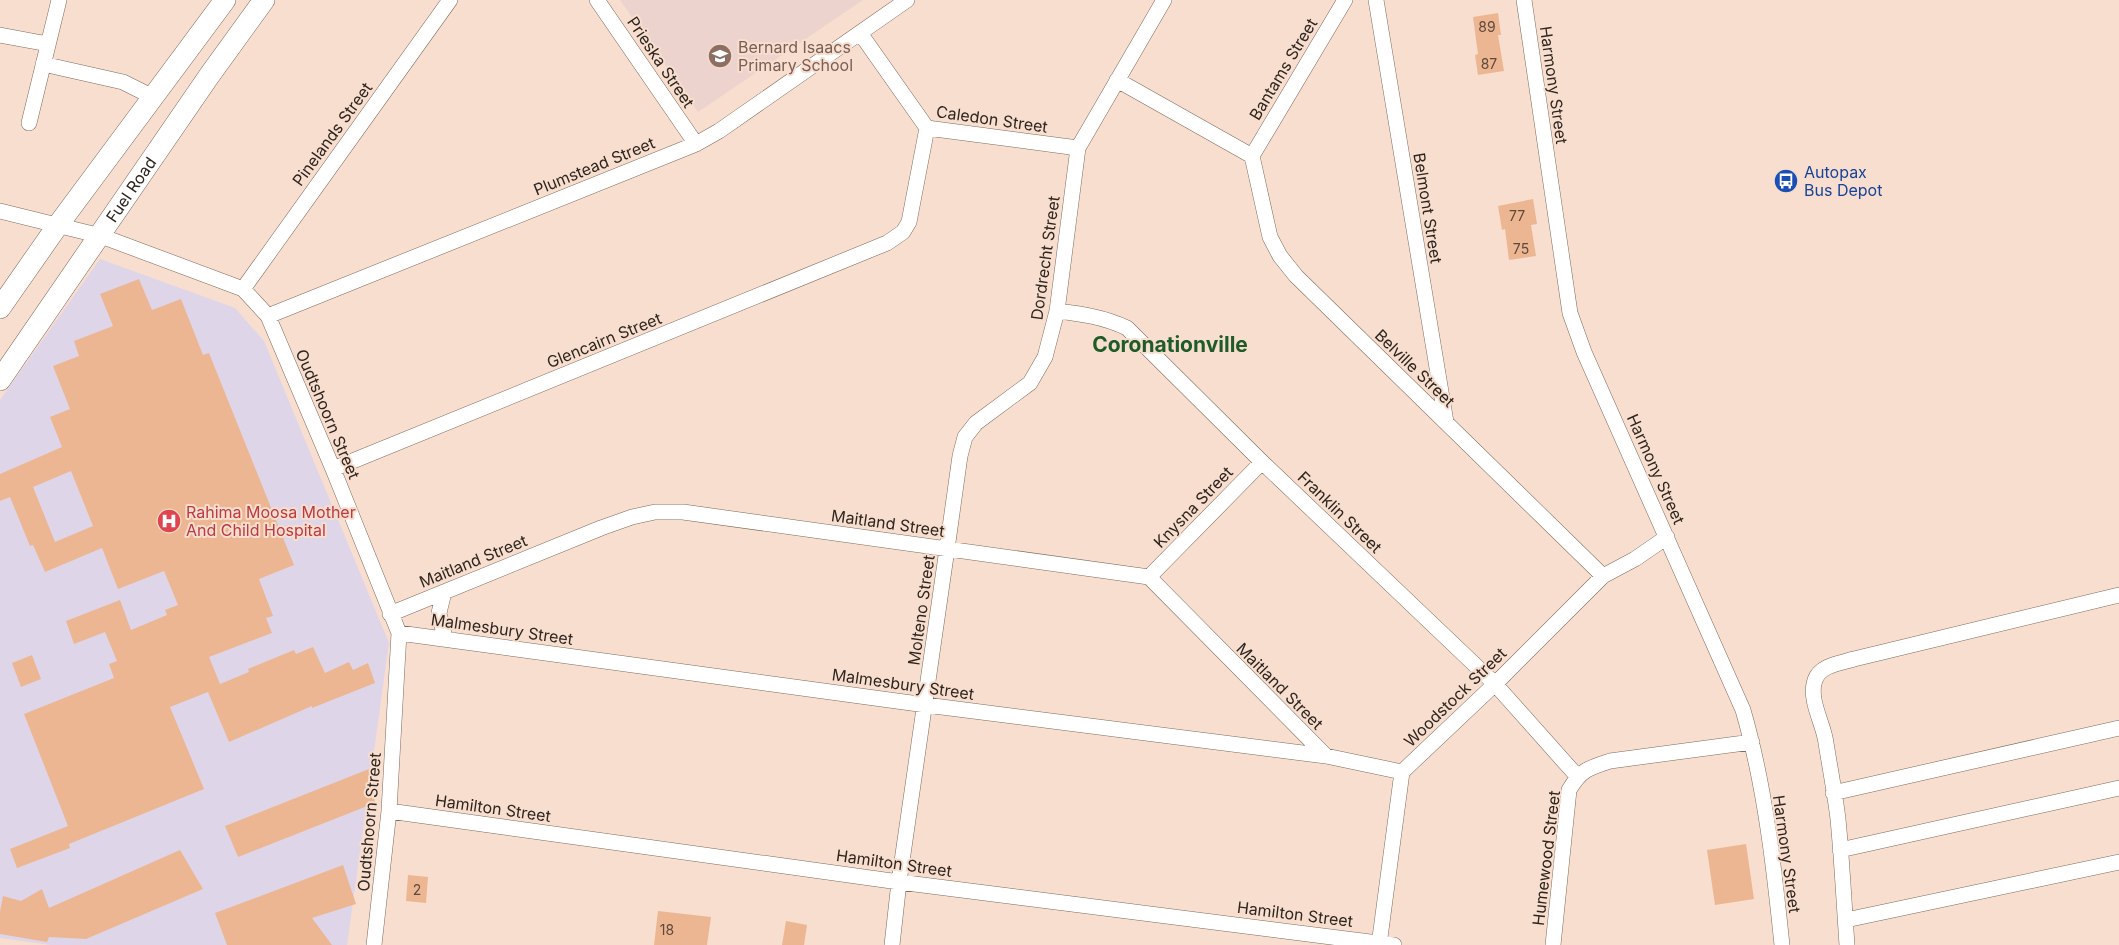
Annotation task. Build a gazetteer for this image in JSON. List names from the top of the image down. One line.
{"streets":{"main road":["Fuel Road"],"street":["Prieska Street","Bantams Street","Harmony Street","Caledon Street","Pinelands Street","Plumstead Street","Belmont Street","Dordrecht Street","Glencairn Street","Belville Street","Oudtshoorn Street","Knysna Street","Franklin Street","Maitland Street","Molteno Street","Malmesbury Street","Woodstock Street","Hamilton Street","Humewood Street"]},"crossings":[["Prieska Street","Plumstead Street"],["Bantams Street","Belville Street"],["Harmony Street","Woodstock Street"],["Harmony Street","Humewood Street"],["Caledon Street","Plumstead Street"],["Caledon Street","Dordrecht Street"],["Caledon Street","Glencairn Street"],["Pinelands Street","Oudtshoorn Street"],["Plumstead Street","Oudtshoorn Street"],["Fuel Road","Oudtshoorn Street"],["Belmont Street","Belville Street"],["Dordrecht Street","Franklin Street"],["Dordrecht Street","Molteno Street"],["Glencairn Street","Oudtshoorn Street"],["Belville Street","Woodstock Street"],["Oudtshoorn Street","Maitland Street"],["Oudtshoorn Street","Malmesbury Street"],["Oudtshoorn Street","Hamilton Street"],["Knysna Street","Franklin Street"],["Knysna Street","Maitland Street"],["Franklin Street","Woodstock Street"],["Franklin Street","Humewood Street"],["Maitland Street","Molteno Street"],["Maitland Street","Malmesbury Street"],["Molteno Street","Malmesbury Street"],["Molteno Street","Hamilton Street"],["Malmesbury Street","Woodstock Street"],["Woodstock Street","Hamilton Street"]],"districts":["Coronationville"],"places":{"school or university":["Bernard Isaacs Primary School"],"bus stop":["Autopax Bus Depot"],"hospital":["Rahima Moosa Mother And Child Hospital"]},"house_numbers":["89","87","77","75","2","18"]}
